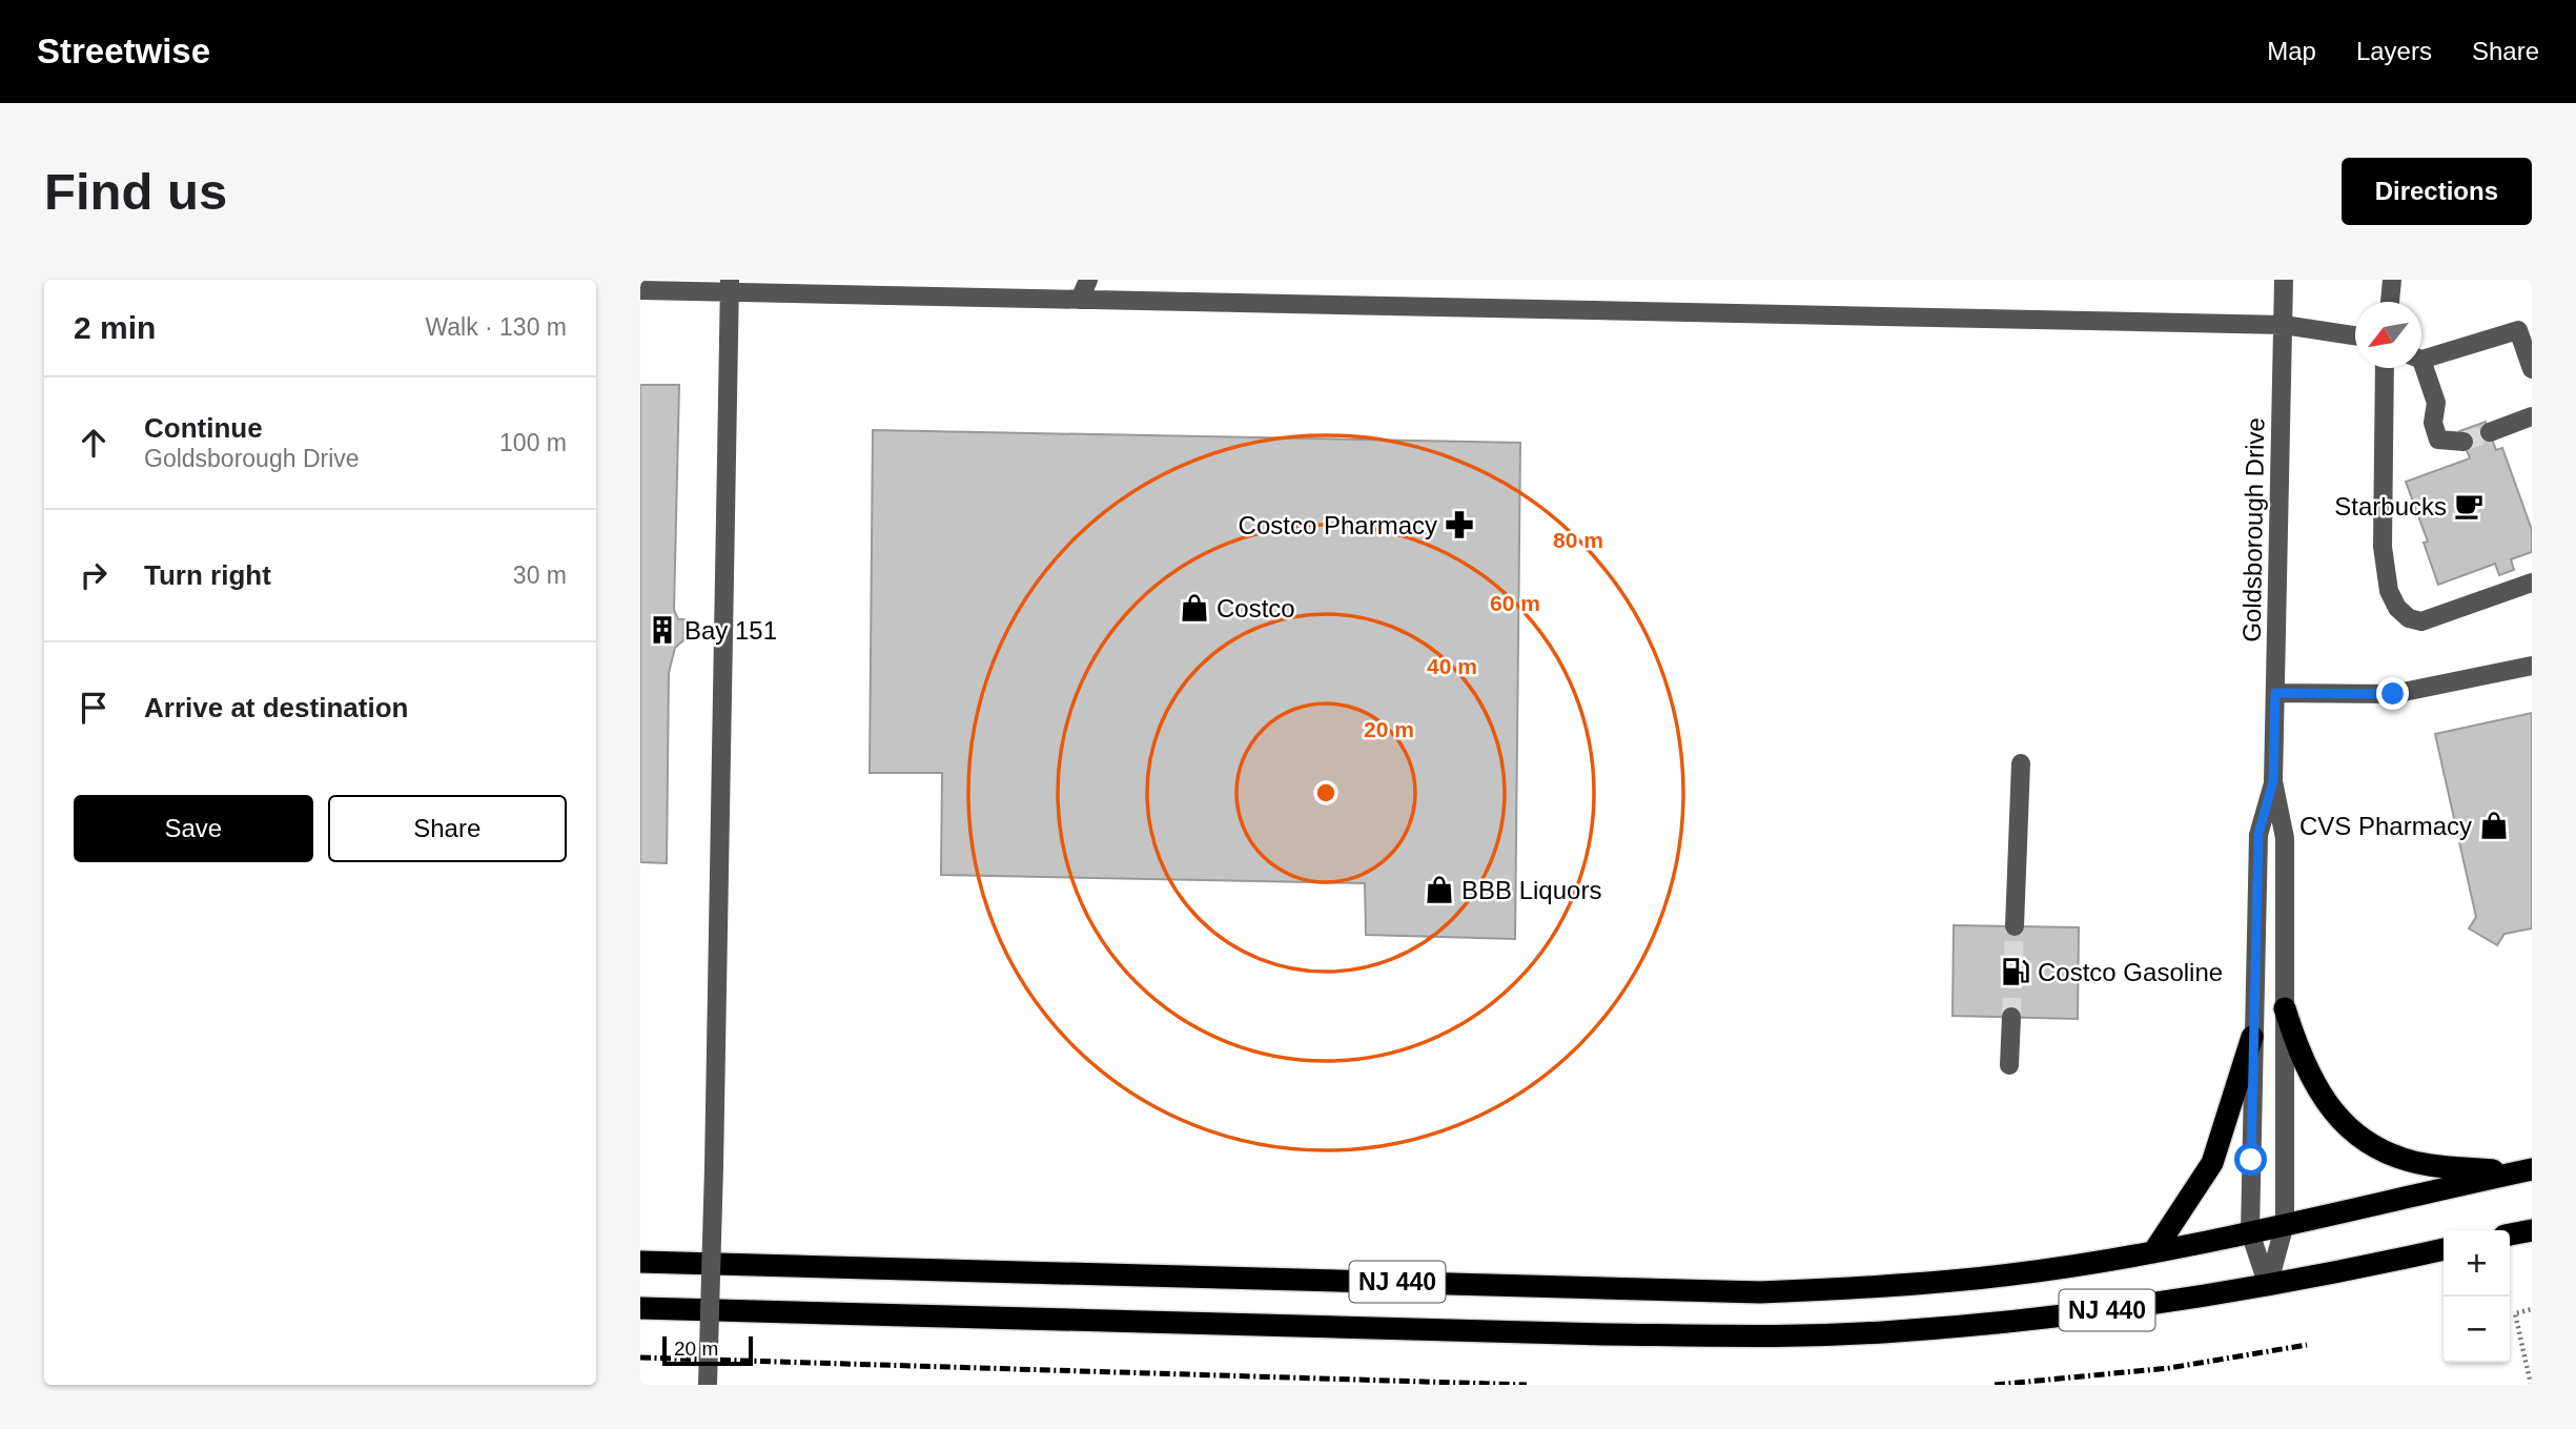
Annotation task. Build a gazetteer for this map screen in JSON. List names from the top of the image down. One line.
{"streets":{"highway":["NJ 440"],"street":["Goldsborough Drive"]},"crossings":[["Goldsborough Drive","NJ 440"]],"places":{"cafe":["Starbucks"],"pharmacy":["Costco Pharmacy"],"shop":["Costco","CVS Pharmacy","BBB Liquors"],"building":["Bay 151"],"fuel station":["Costco Gasoline"]},"scale_bar":"20 m","north":"bottom left","page":{"header":"Streetwise","nav":["Map","Layers","Share"],"buttons":["Directions",["Save","Share"]],"title":"Find us","heading":["2 min","Walk · 130 m"],"list":[["Continue","Goldsborough Drive","100 m"],["Turn right","30 m"],"Arrive at destination"],"map_buttons":["+","−"],"scale":"20 m"},"rings":["80 m","60 m","40 m","20 m"]}
